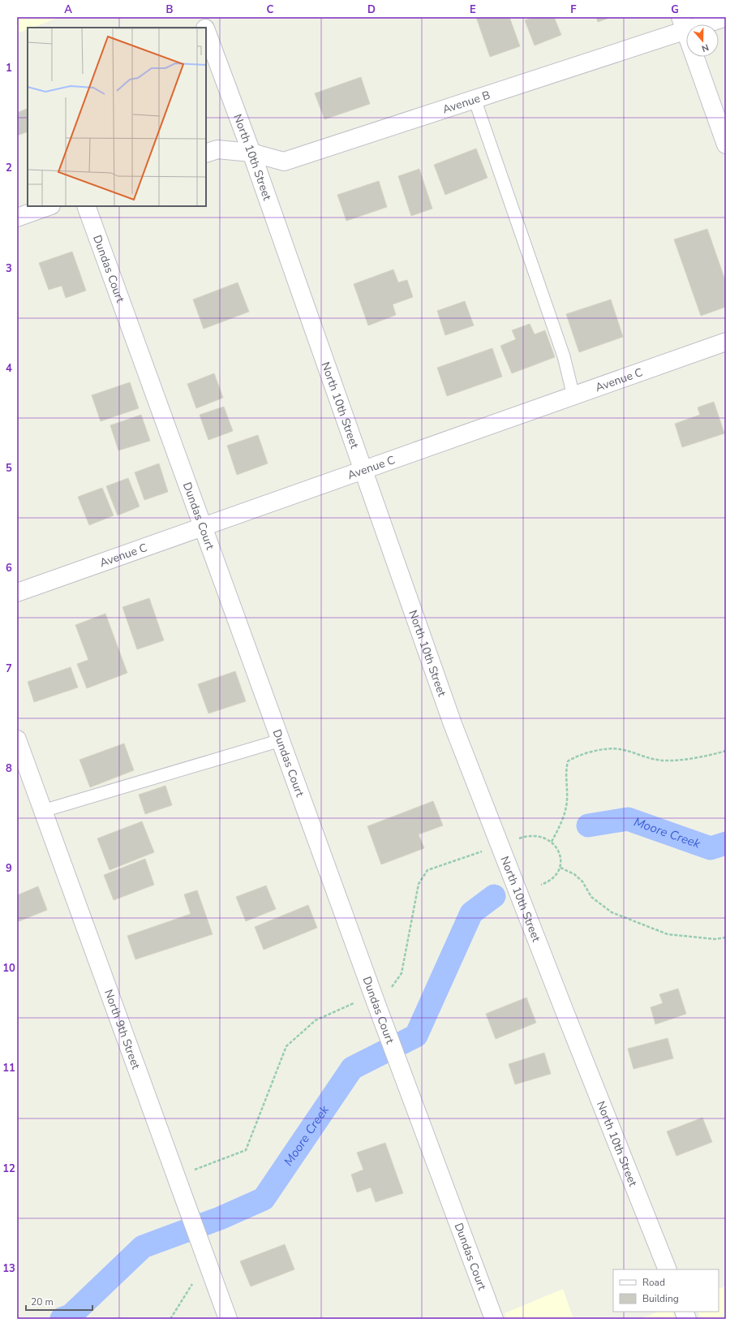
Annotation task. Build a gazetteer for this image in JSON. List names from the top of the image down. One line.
{"streets":{"street":["Avenue B","North 10th Street","Dundas Court","Avenue C","North 9th Street"]},"crossings":[["Avenue B","North 10th Street"],["North 10th Street","Avenue C"],["Dundas Court","Avenue C"]],"water":["Moore Creek"],"legend":["Road","Building"],"scale_bar":"20 m","north":"bottom","grid":{"columns":["A","B","C","D","E","F","G"],"rows":["1","2","3","4","5","6","7","8","9","10","11","12","13"]}}
